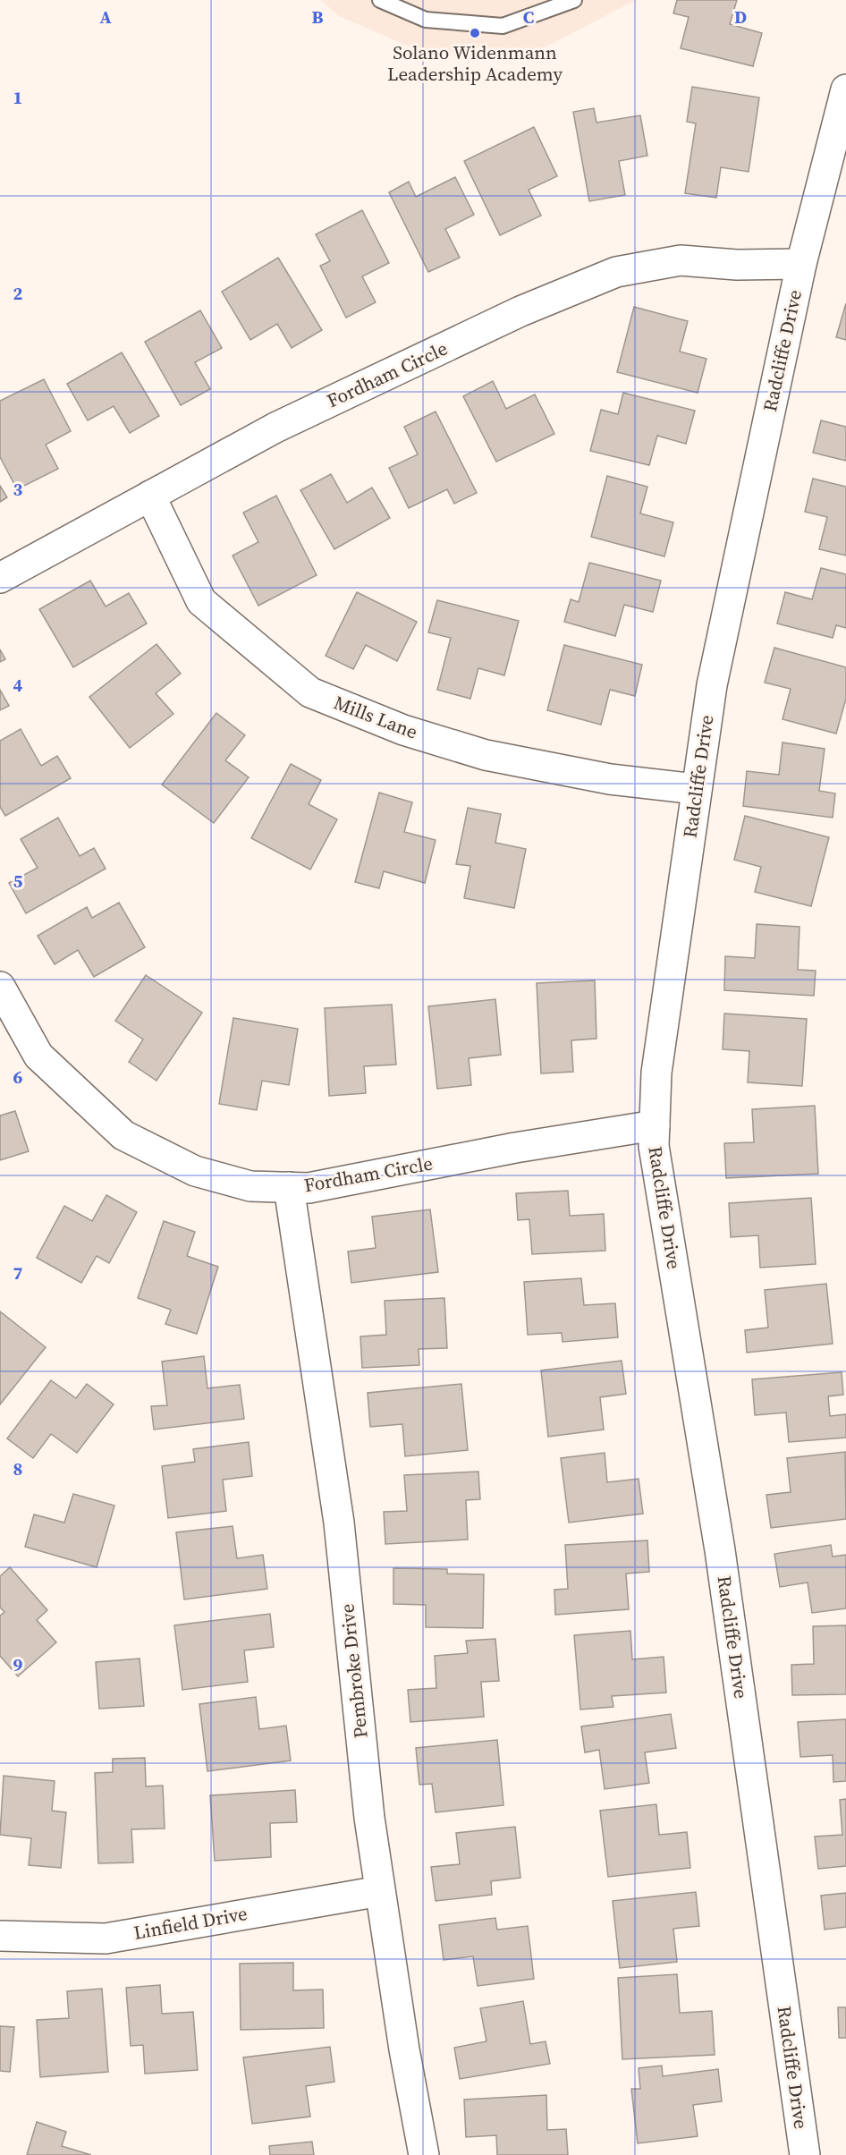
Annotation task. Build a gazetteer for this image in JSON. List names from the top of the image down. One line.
{"streets":{"street":["Radcliffe Drive","Fordham Circle","Mills Lane","Pembroke Drive","Linfield Drive"]},"crossings":[["Radcliffe Drive","Fordham Circle"],["Radcliffe Drive","Mills Lane"],["Fordham Circle","Mills Lane"],["Fordham Circle","Pembroke Drive"],["Pembroke Drive","Linfield Drive"]],"places":["Solano Widenmann Leadership Academy"],"grid":{"columns":["A","B","C","D"],"rows":["1","2","3","4","5","6","7","8","9"]}}
